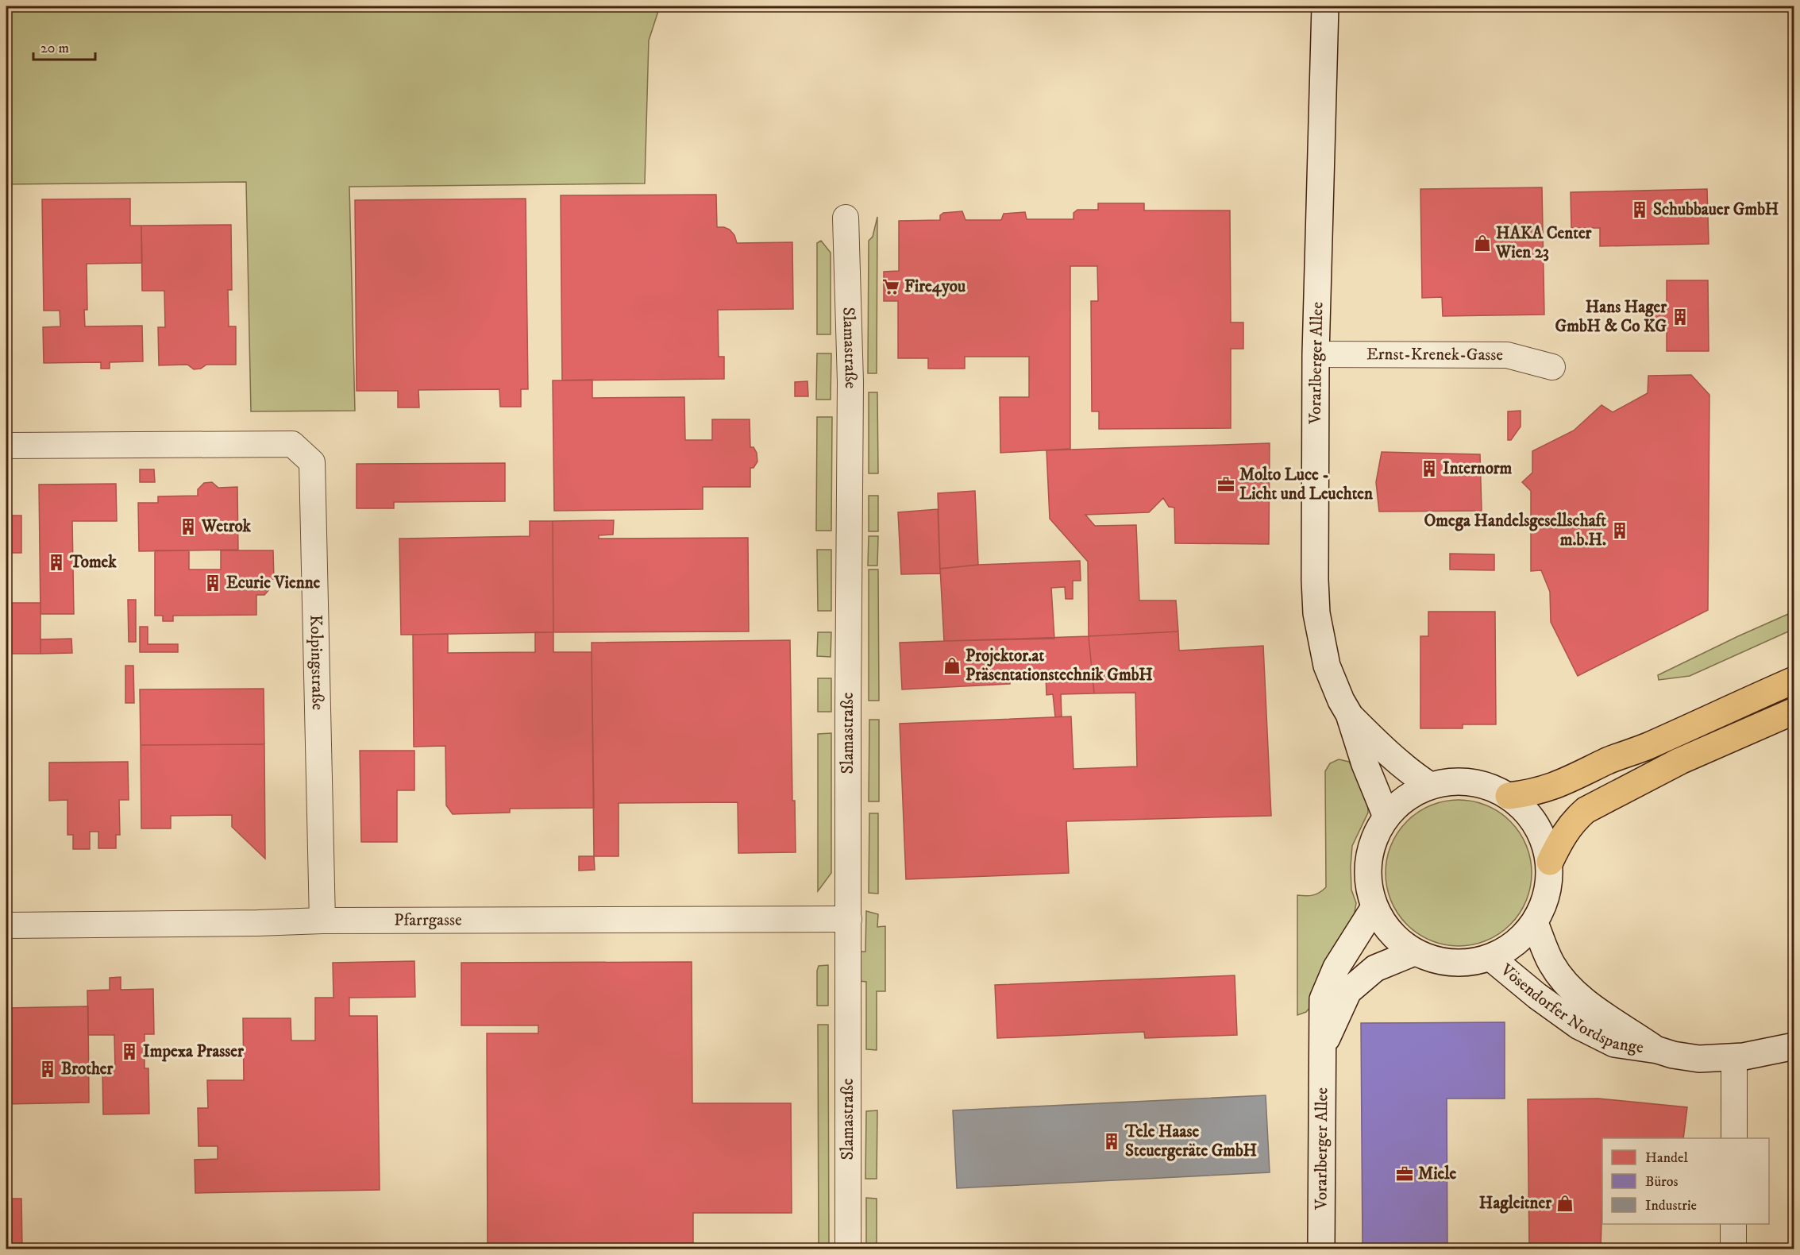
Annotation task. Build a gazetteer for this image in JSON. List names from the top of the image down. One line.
{"streets":{"main road":["Vorarlberger Allee","Vösendorfer Nordspange"],"street":["Slamastraße","Ernst-Krenek-Gasse","Kolpingstraße","Pfarrgasse"]},"crossings":[["Slamastraße","Pfarrgasse"],["Ernst-Krenek-Gasse","Vorarlberger Allee"],["Kolpingstraße","Pfarrgasse"]],"places":{"building":["Schubbauer GmbH","Hans Hager GmbH & Co KG","Internorm","Wetrok","Omega Handelsgesellschaft m.b.H.","Tomek","Ecurie Vienne","Impexa Prasser","Brother","Tele Haase Steuergeräte GmbH"],"shop":["HAKA Center Wien 23","Projektor.at Präsentationstechnik GmbH","Hagleitner"],"supermarket":["Fire4you"],"office":["Molto Luce - Licht und Leuchten","Miele"]},"legend":["Handel","Büros","Industrie"],"scale_bar":"20 m"}
